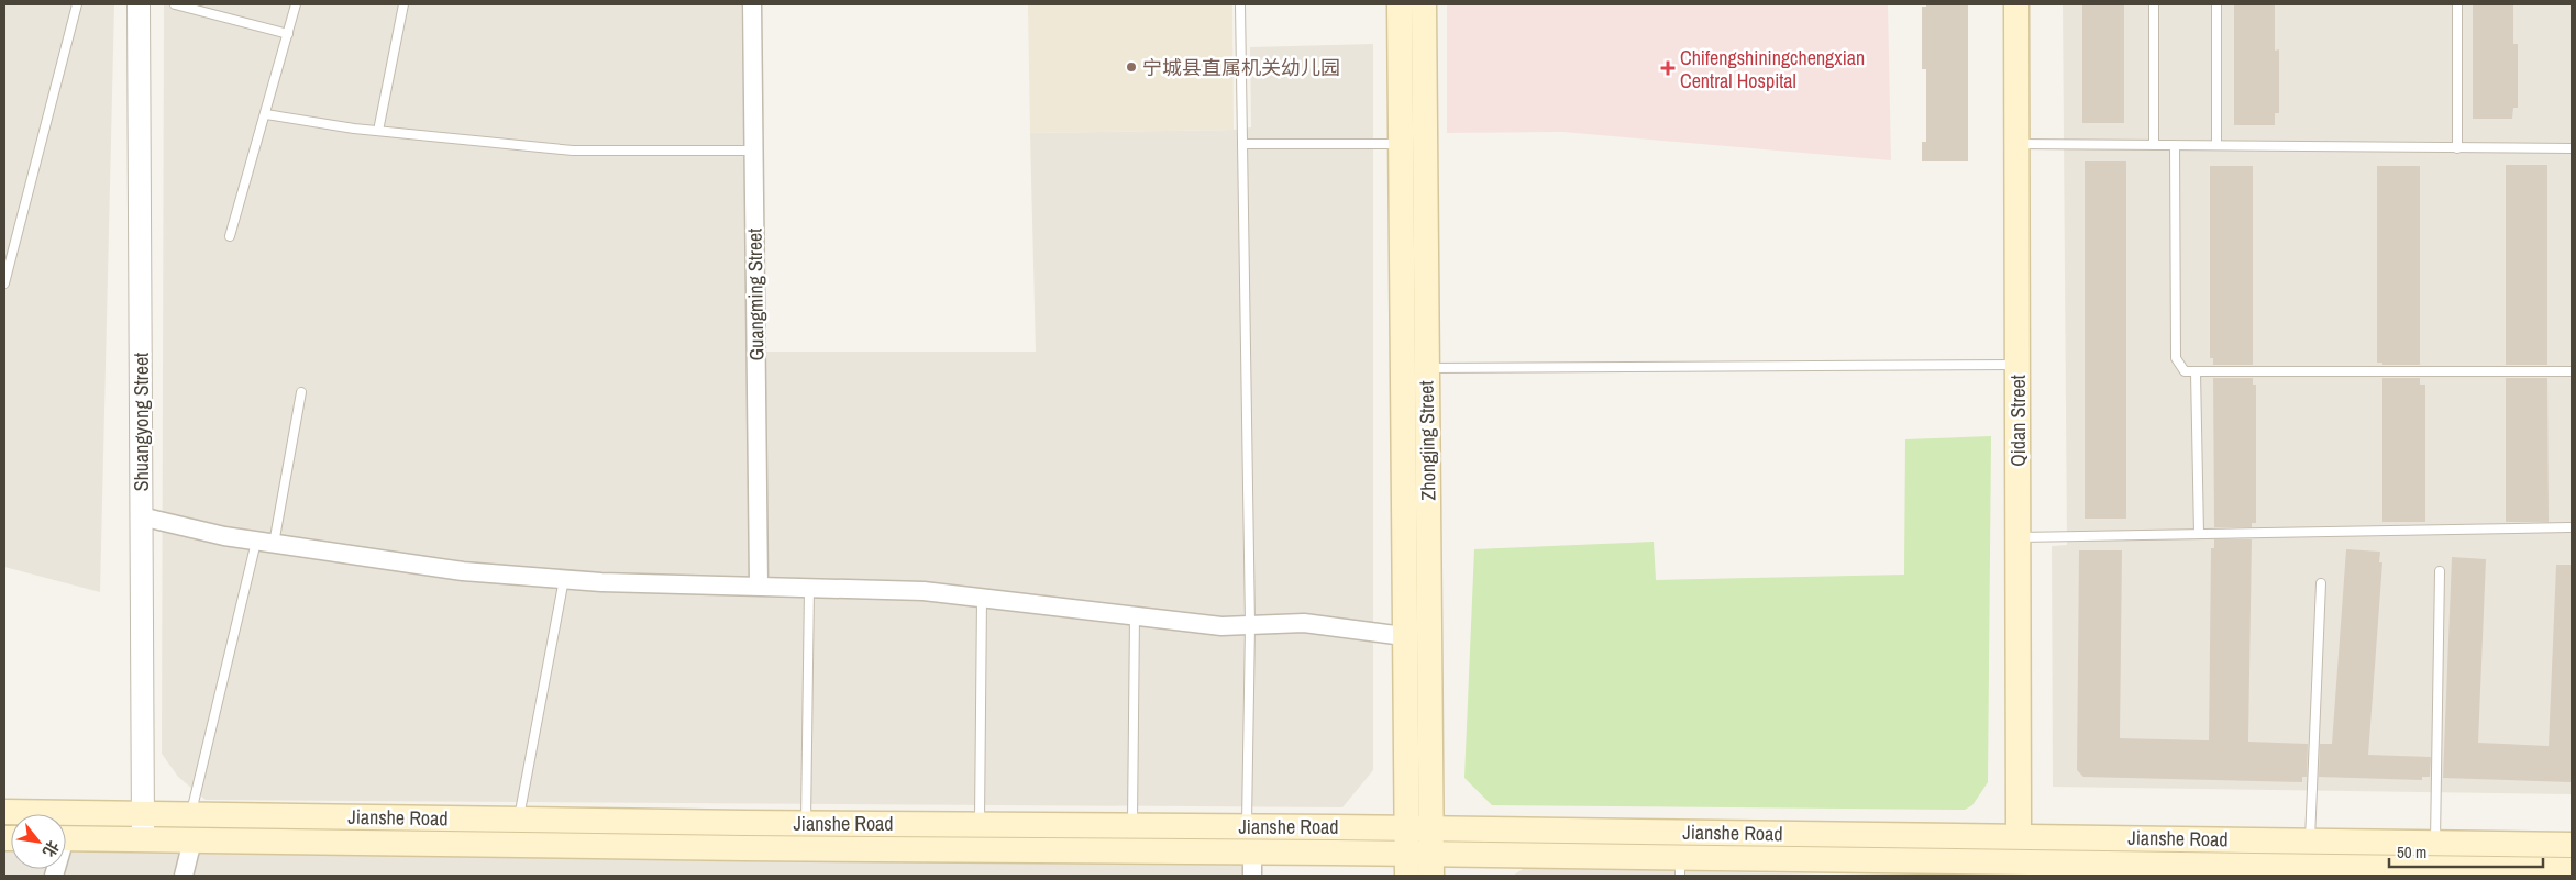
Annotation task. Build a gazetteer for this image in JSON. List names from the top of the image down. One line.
{"streets":{"main road":["Qidan Street","Zhongjing Street","Jianshe Road"],"street":["Guangming Street","Shuangyong Street"]},"crossings":[["Qidan Street","Jianshe Road"],["Shuangyong Street","Jianshe Road"],["Zhongjing Street","Jianshe Road"]],"places":{"other":["宁城县直属机关幼儿园"],"health":["Chifengshiningchengxian Central Hospital"]},"scale_bar":"50 m","north":"bottom right"}
